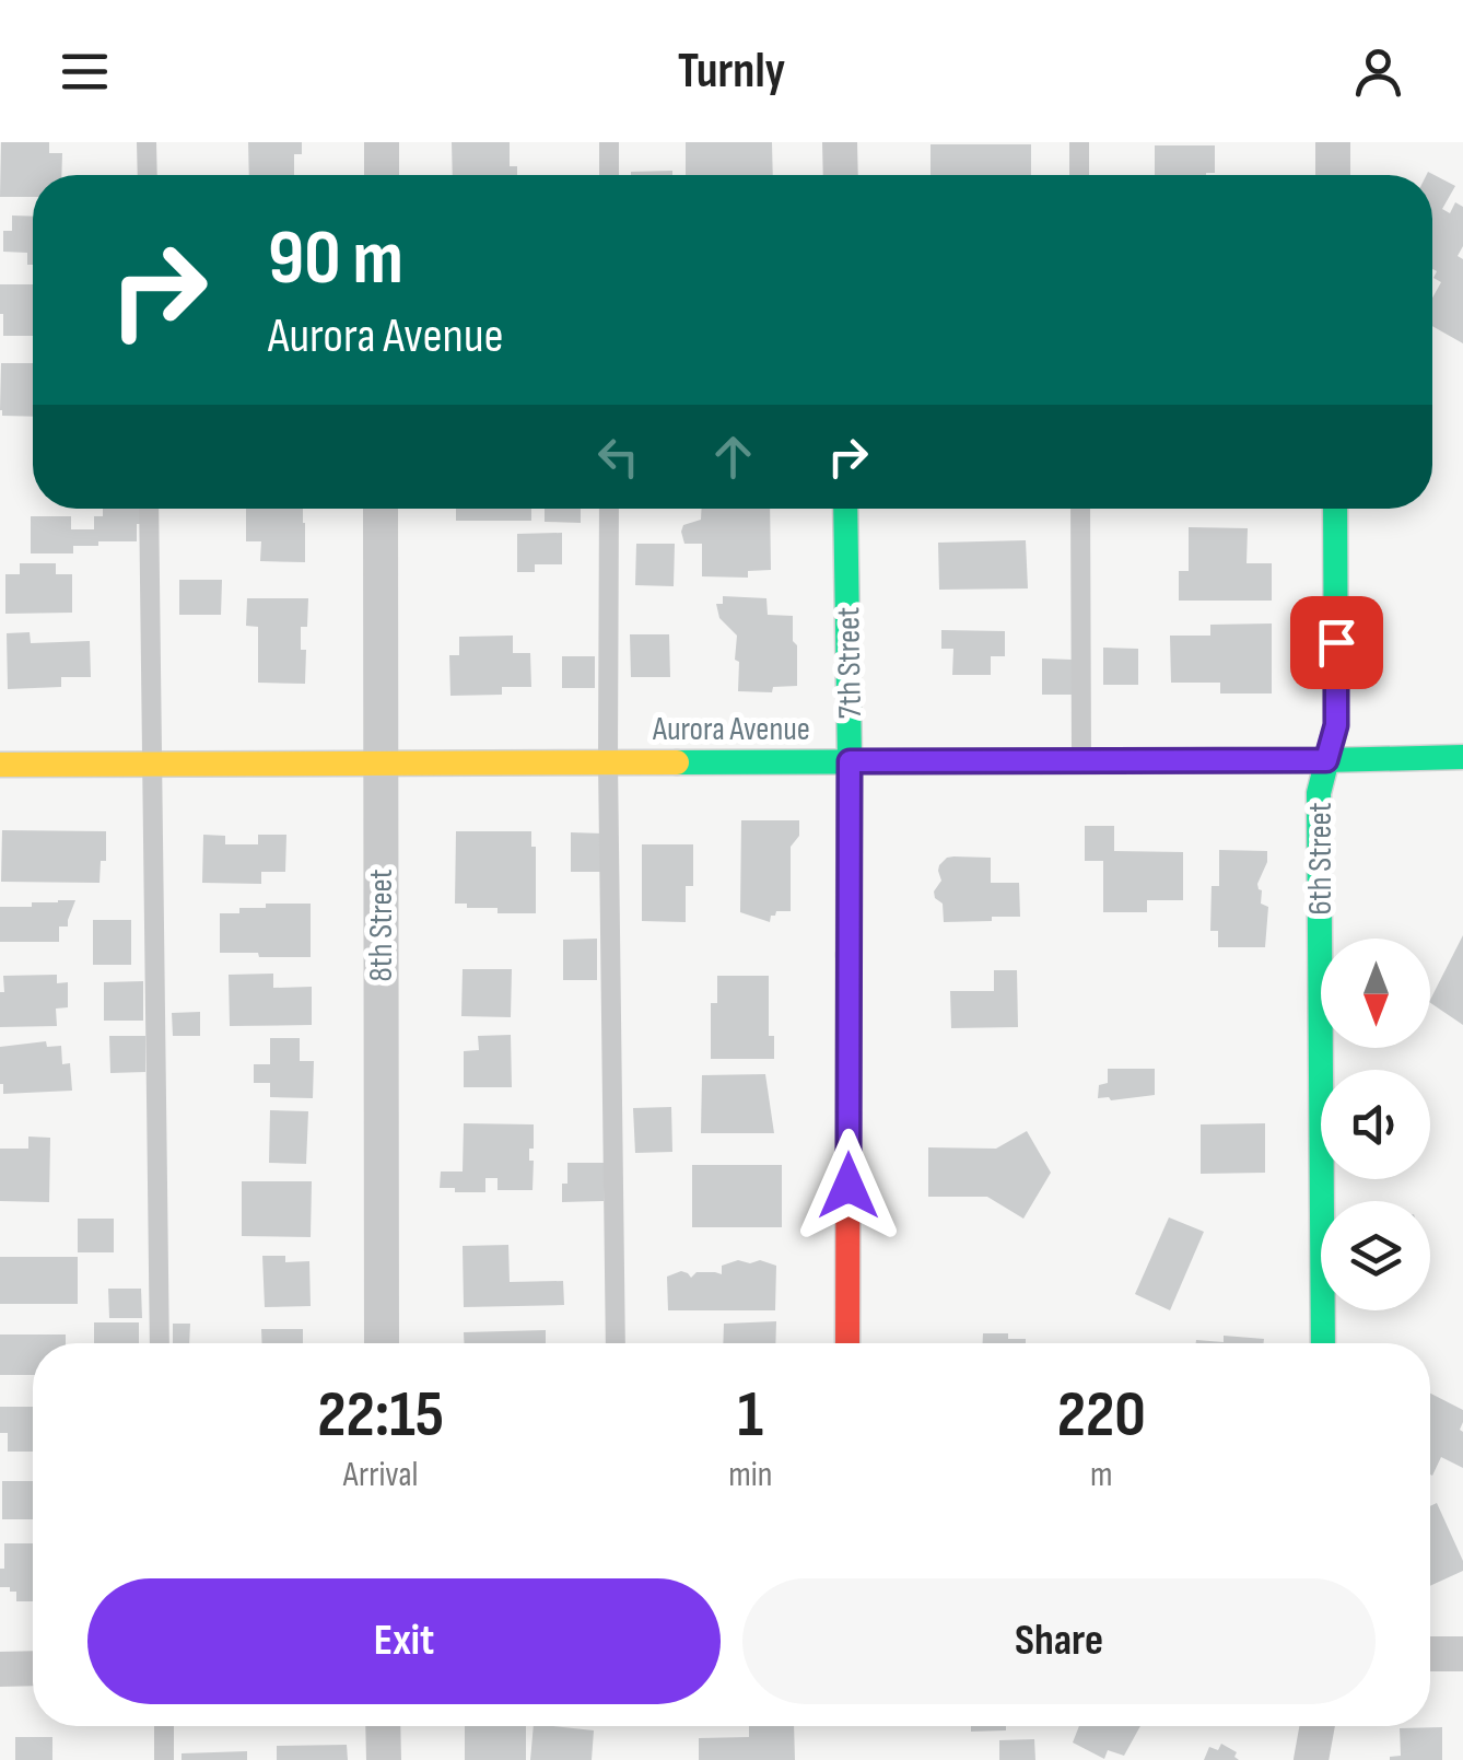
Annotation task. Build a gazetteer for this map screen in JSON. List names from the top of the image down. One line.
{"streets":{"street":["7th Street","Aurora Avenue","6th Street","8th Street"]},"crossings":[["7th Street","Aurora Avenue"],["Aurora Avenue","6th Street"],["Aurora Avenue","8th Street"]],"north":"bottom","page":{"header":"Turnly","turn":["90 m","Aurora Avenue"],"eta":["22:15","Arrival","1","min","220","m"],"buttons":["Exit","Share"]}}
